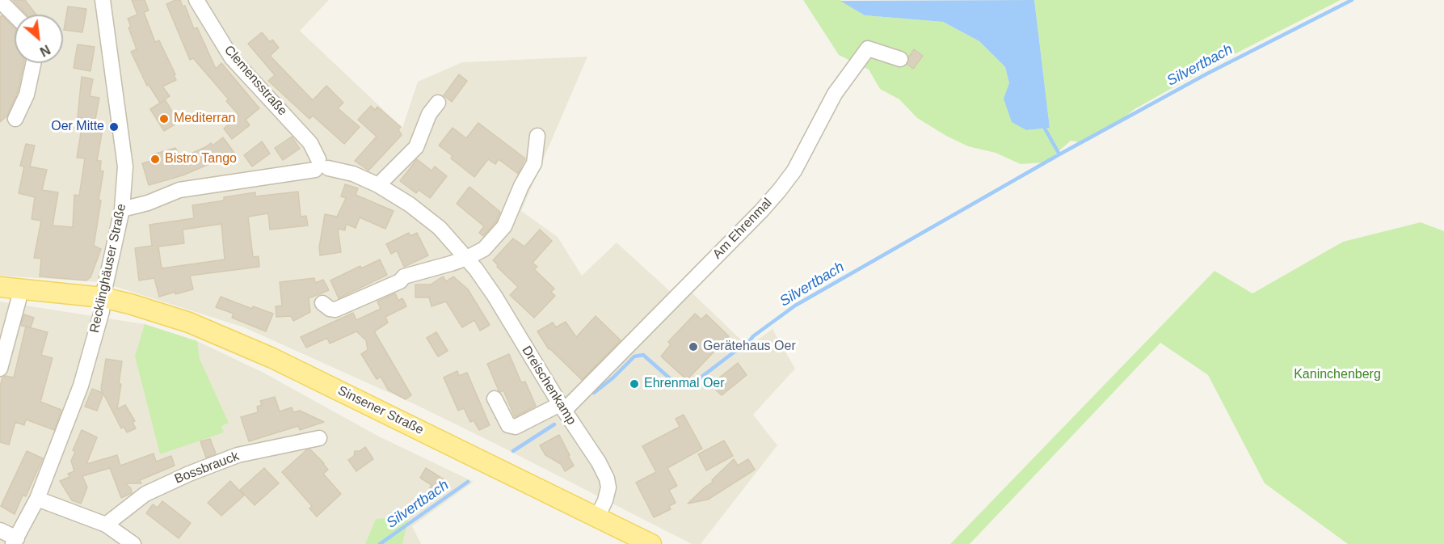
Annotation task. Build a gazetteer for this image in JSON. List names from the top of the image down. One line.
{"streets":{"main road":["Sinsener Straße"],"street":["Clemensstraße","Am Ehrenmal","Recklinghäuser Straße","Dreischenkamp","Bossbrauck"]},"crossings":[["Clemensstraße","Dreischenkamp"],["Am Ehrenmal","Dreischenkamp"],["Recklinghäuser Straße","Dreischenkamp"],["Recklinghäuser Straße","Sinsener Straße"],["Dreischenkamp","Sinsener Straße"]],"water":["Silvertbach"],"parks":["Kaninchenberg"],"places":["Mediterran","Oer Mitte","Bistro Tango","Gerätehaus Oer","Ehrenmal Oer"],"north":"bottom right"}
